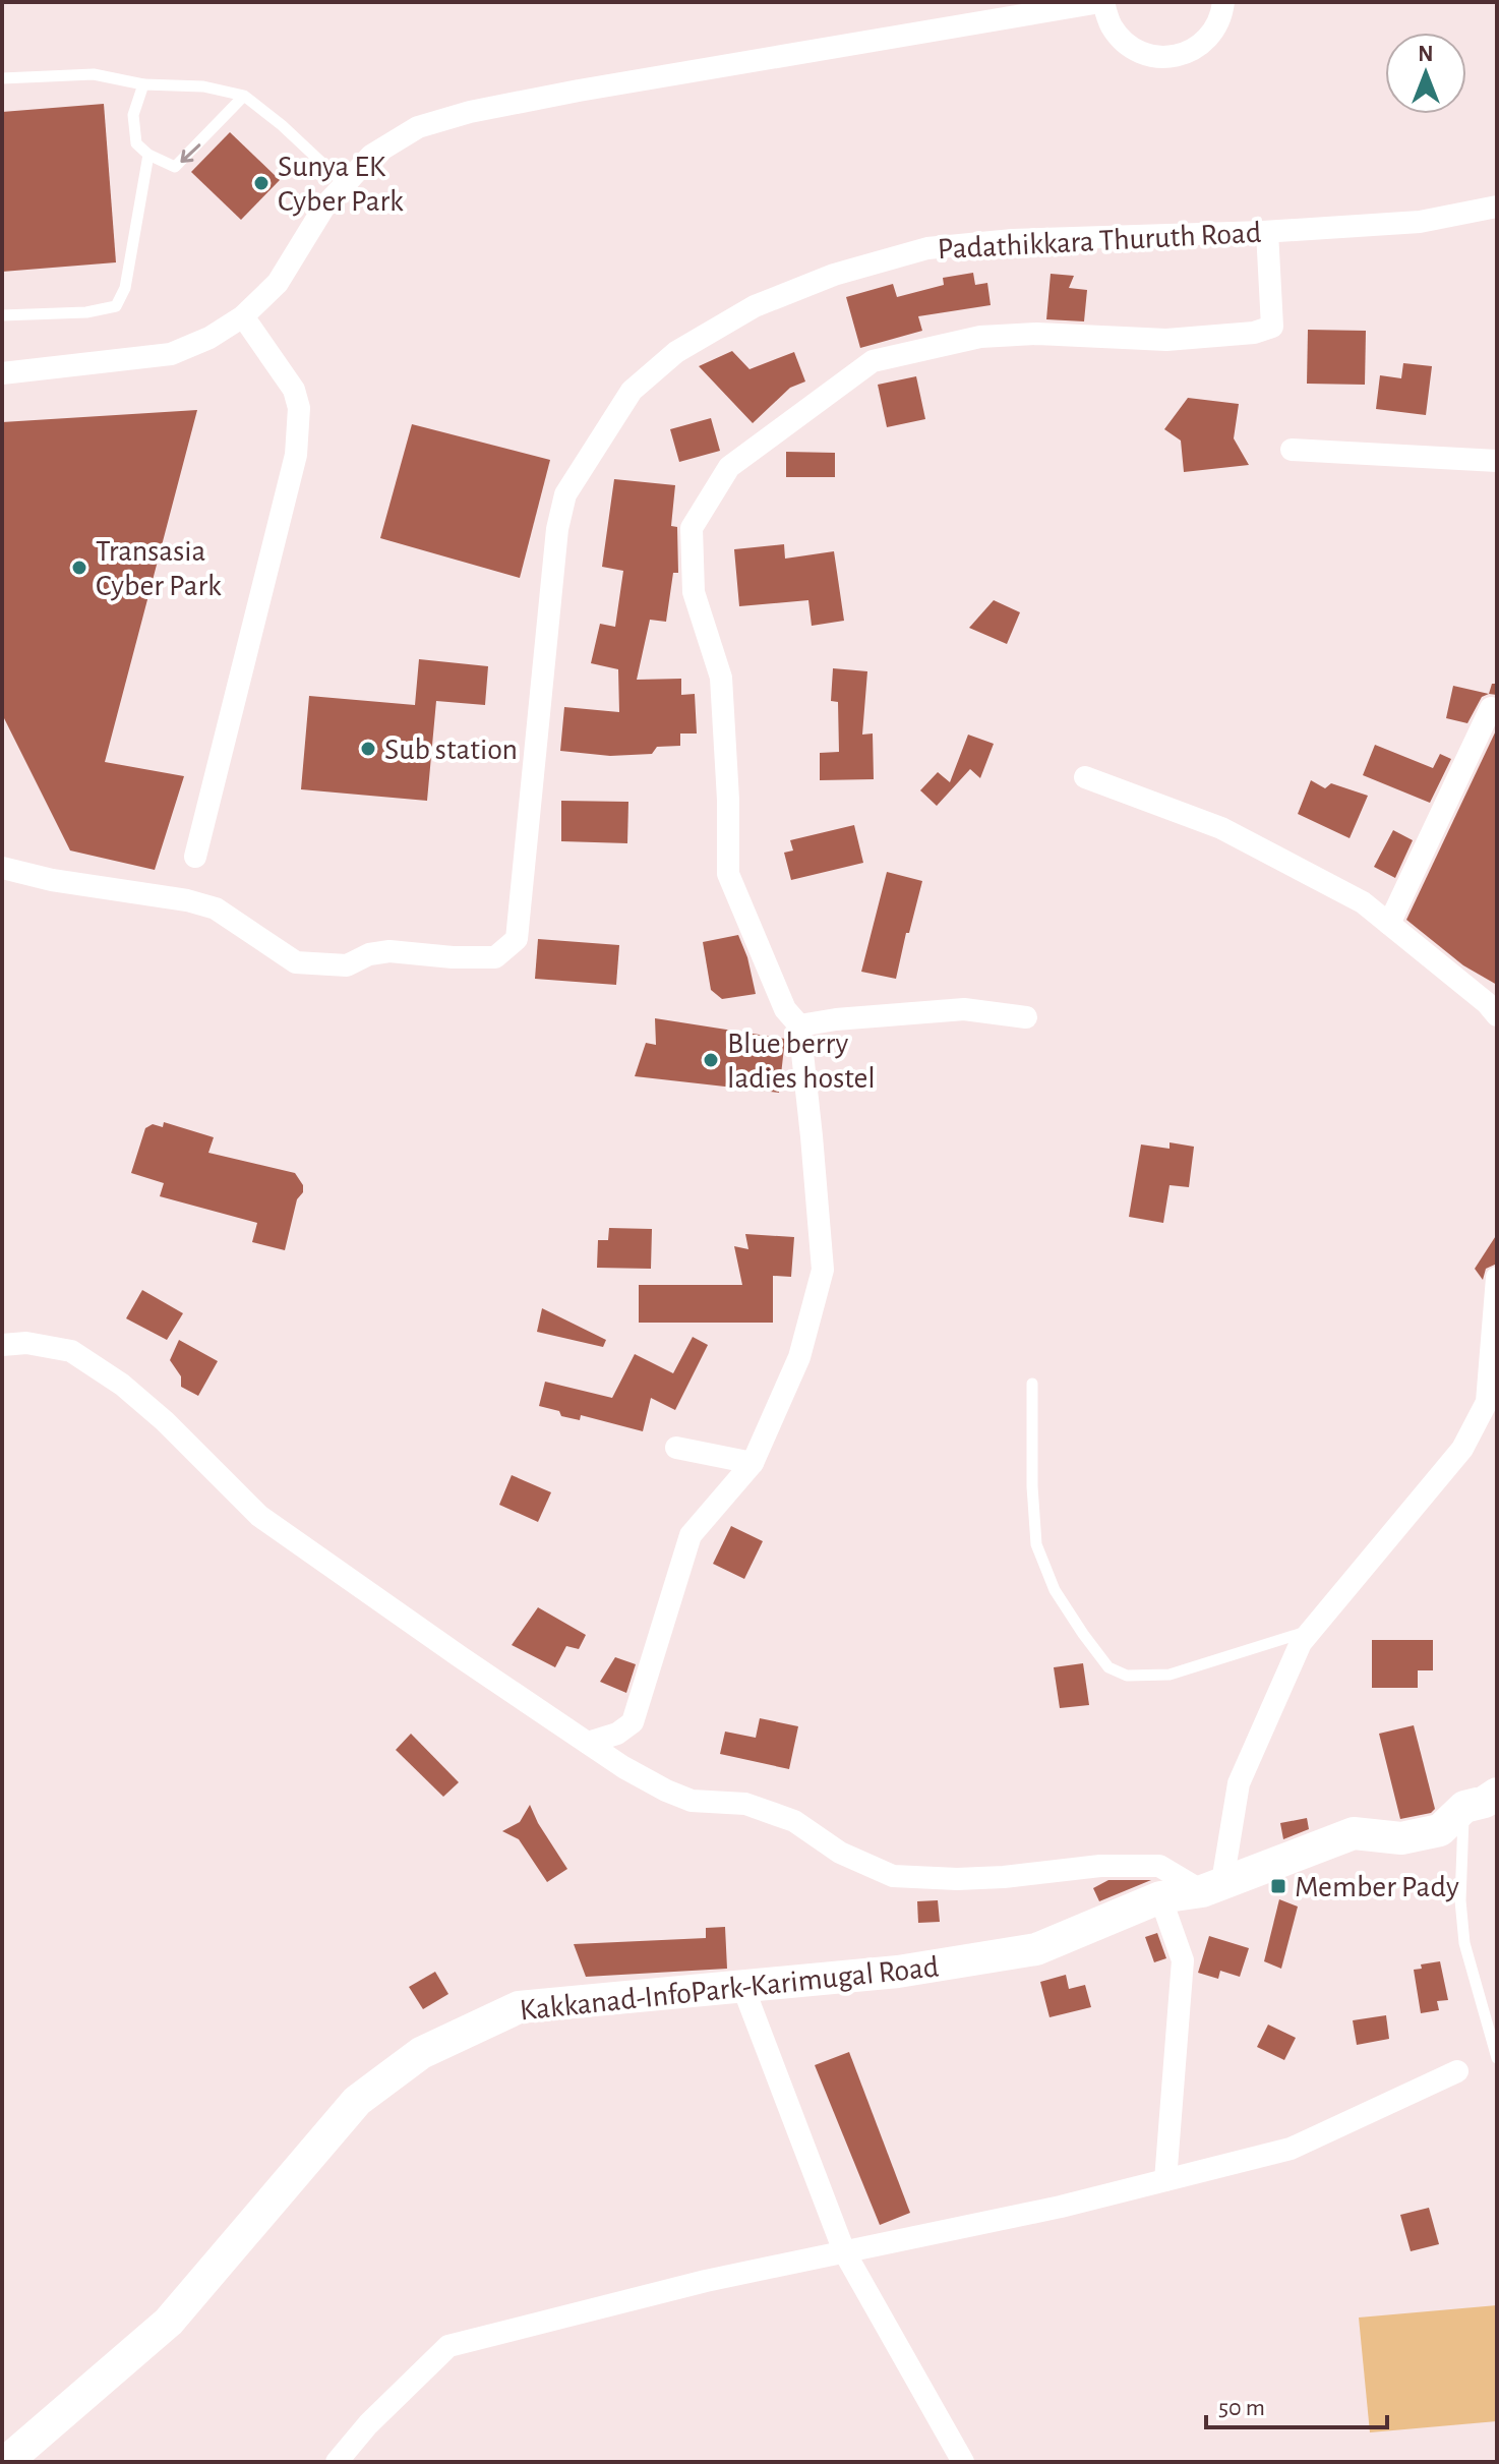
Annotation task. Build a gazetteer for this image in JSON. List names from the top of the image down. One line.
{"streets":{"main road":["Kakkanad-InfoPark-Karimugal Road"],"street":["Padathikkara Thuruth Road"]},"places":{"other":["Sunya EK Cyber Park","Transasia Cyber Park","Sub station","Blue berry ladies hostel"],"transit":["Member Pady"]},"scale_bar":"50 m","north":"top"}
